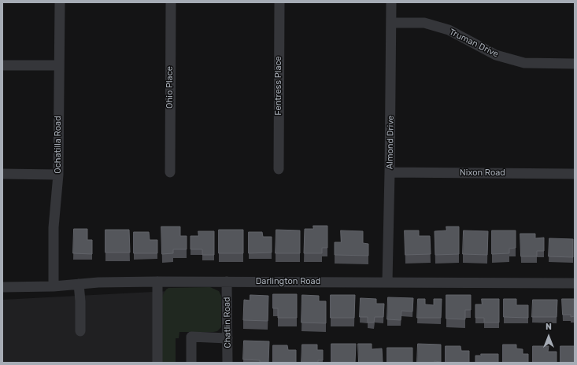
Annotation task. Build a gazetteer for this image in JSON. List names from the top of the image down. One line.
{"streets":{"street":["Truman Drive","Fentress Place","Ohio Place","Almond Drive","Ochatilla Road","Nixon Road","Darlington Road","Chatlin Road"]},"crossings":[["Truman Drive","Almond Drive"],["Almond Drive","Nixon Road"],["Almond Drive","Darlington Road"],["Ochatilla Road","Darlington Road"],["Darlington Road","Chatlin Road"]],"north":"top"}
